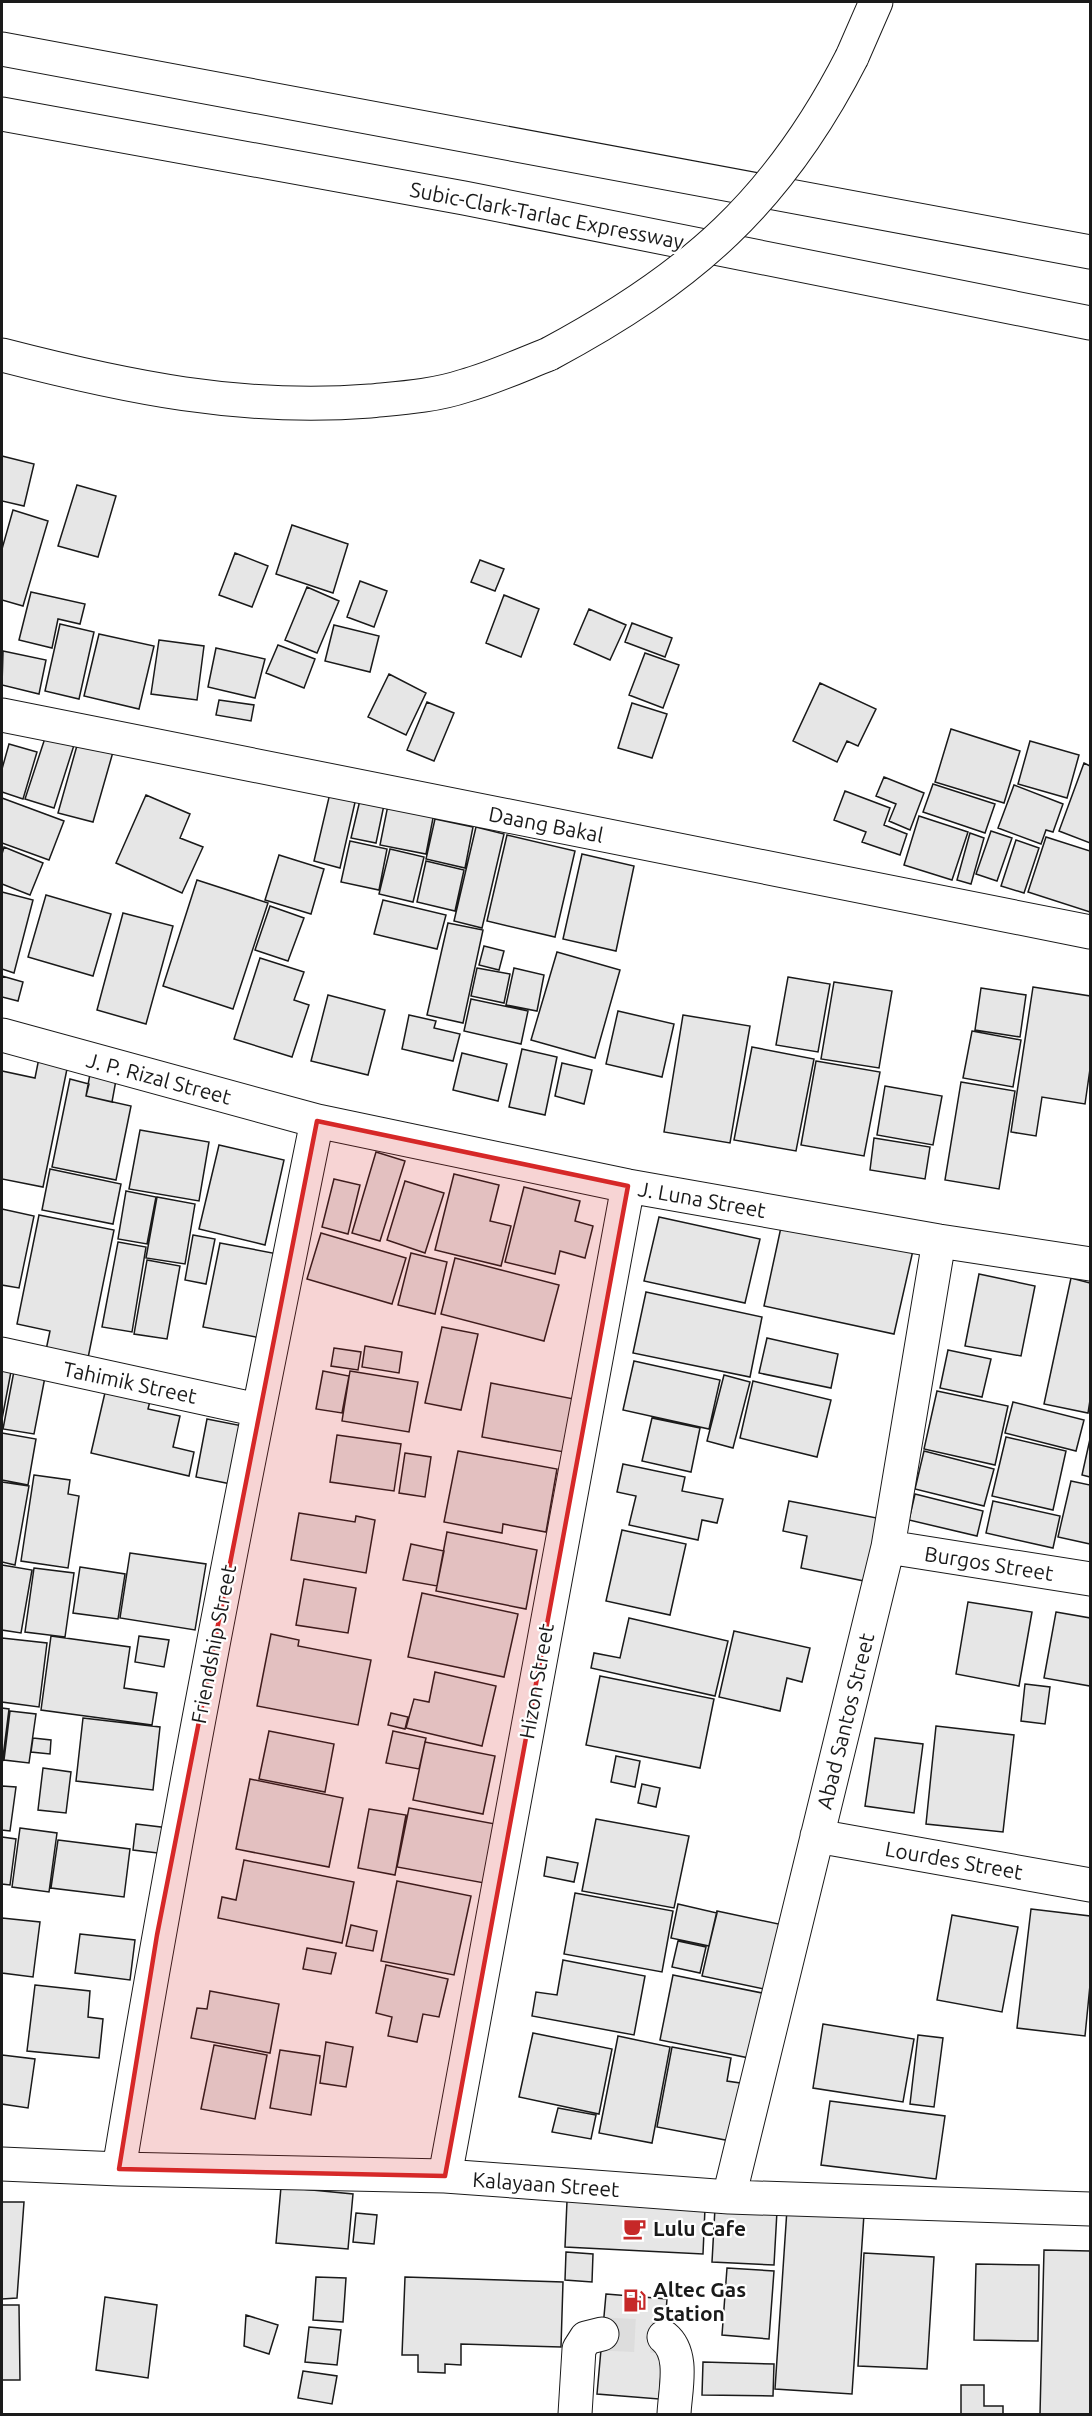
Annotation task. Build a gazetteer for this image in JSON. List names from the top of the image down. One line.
{"streets":{"main road":["Subic-Clark-Tarlac Expressway","Daang Bakal","J. P. Rizal Street","J. Luna Street","Tahimik Street","Burgos Street","Friendship Street","Hizon Street","Abad Santos Street","Lourdes Street","Kalayaan Street"]},"crossings":[["J. P. Rizal Street","J. Luna Street"],["J. P. Rizal Street","Friendship Street"],["J. Luna Street","Friendship Street"],["J. Luna Street","Hizon Street"],["J. Luna Street","Abad Santos Street"],["Tahimik Street","Friendship Street"],["Burgos Street","Abad Santos Street"],["Friendship Street","Kalayaan Street"],["Hizon Street","Kalayaan Street"],["Abad Santos Street","Lourdes Street"],["Abad Santos Street","Kalayaan Street"]],"places":{"cafe":["Lulu Cafe"],"fuel station":["Altec Gas Station"]}}
